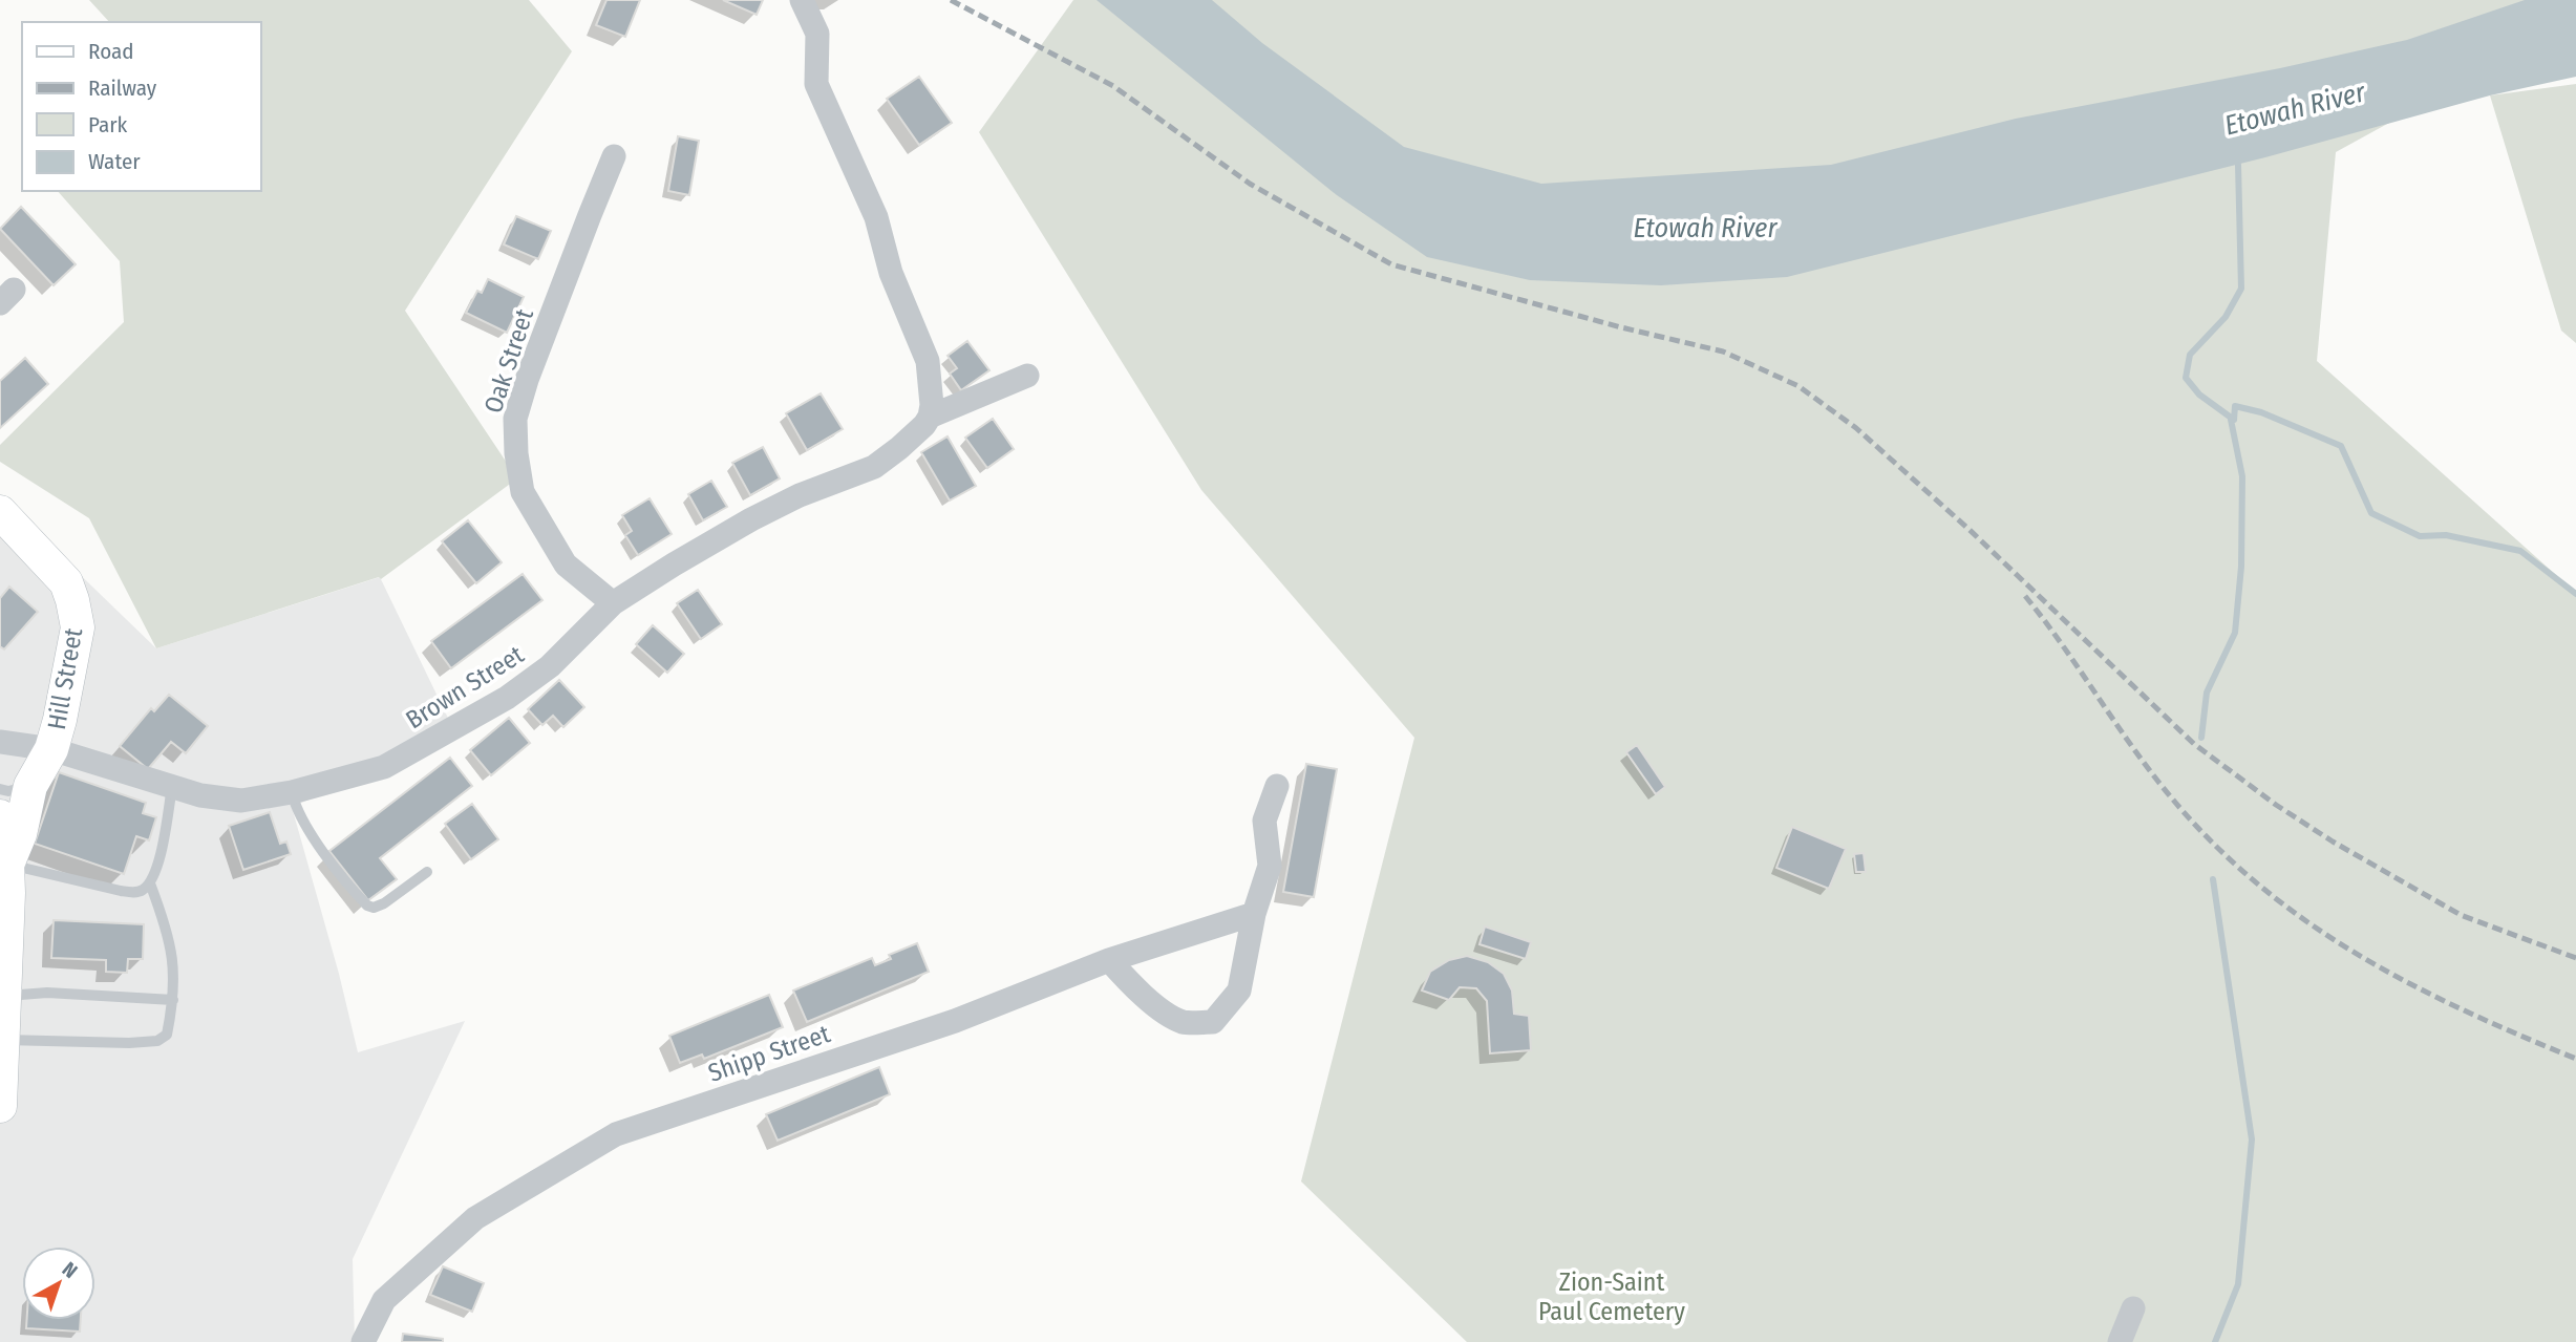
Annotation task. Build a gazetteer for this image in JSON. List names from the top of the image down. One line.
{"streets":{"main road":["Hill Street"],"street":["Oak Street","Brown Street","Shipp Street"]},"crossings":[["Oak Street","Brown Street"],["Hill Street","Brown Street"]],"water":["Etowah River"],"parks":["Zion-Saint Paul Cemetery"],"legend":["Road","Railway","Park","Water"],"north":"top right"}
